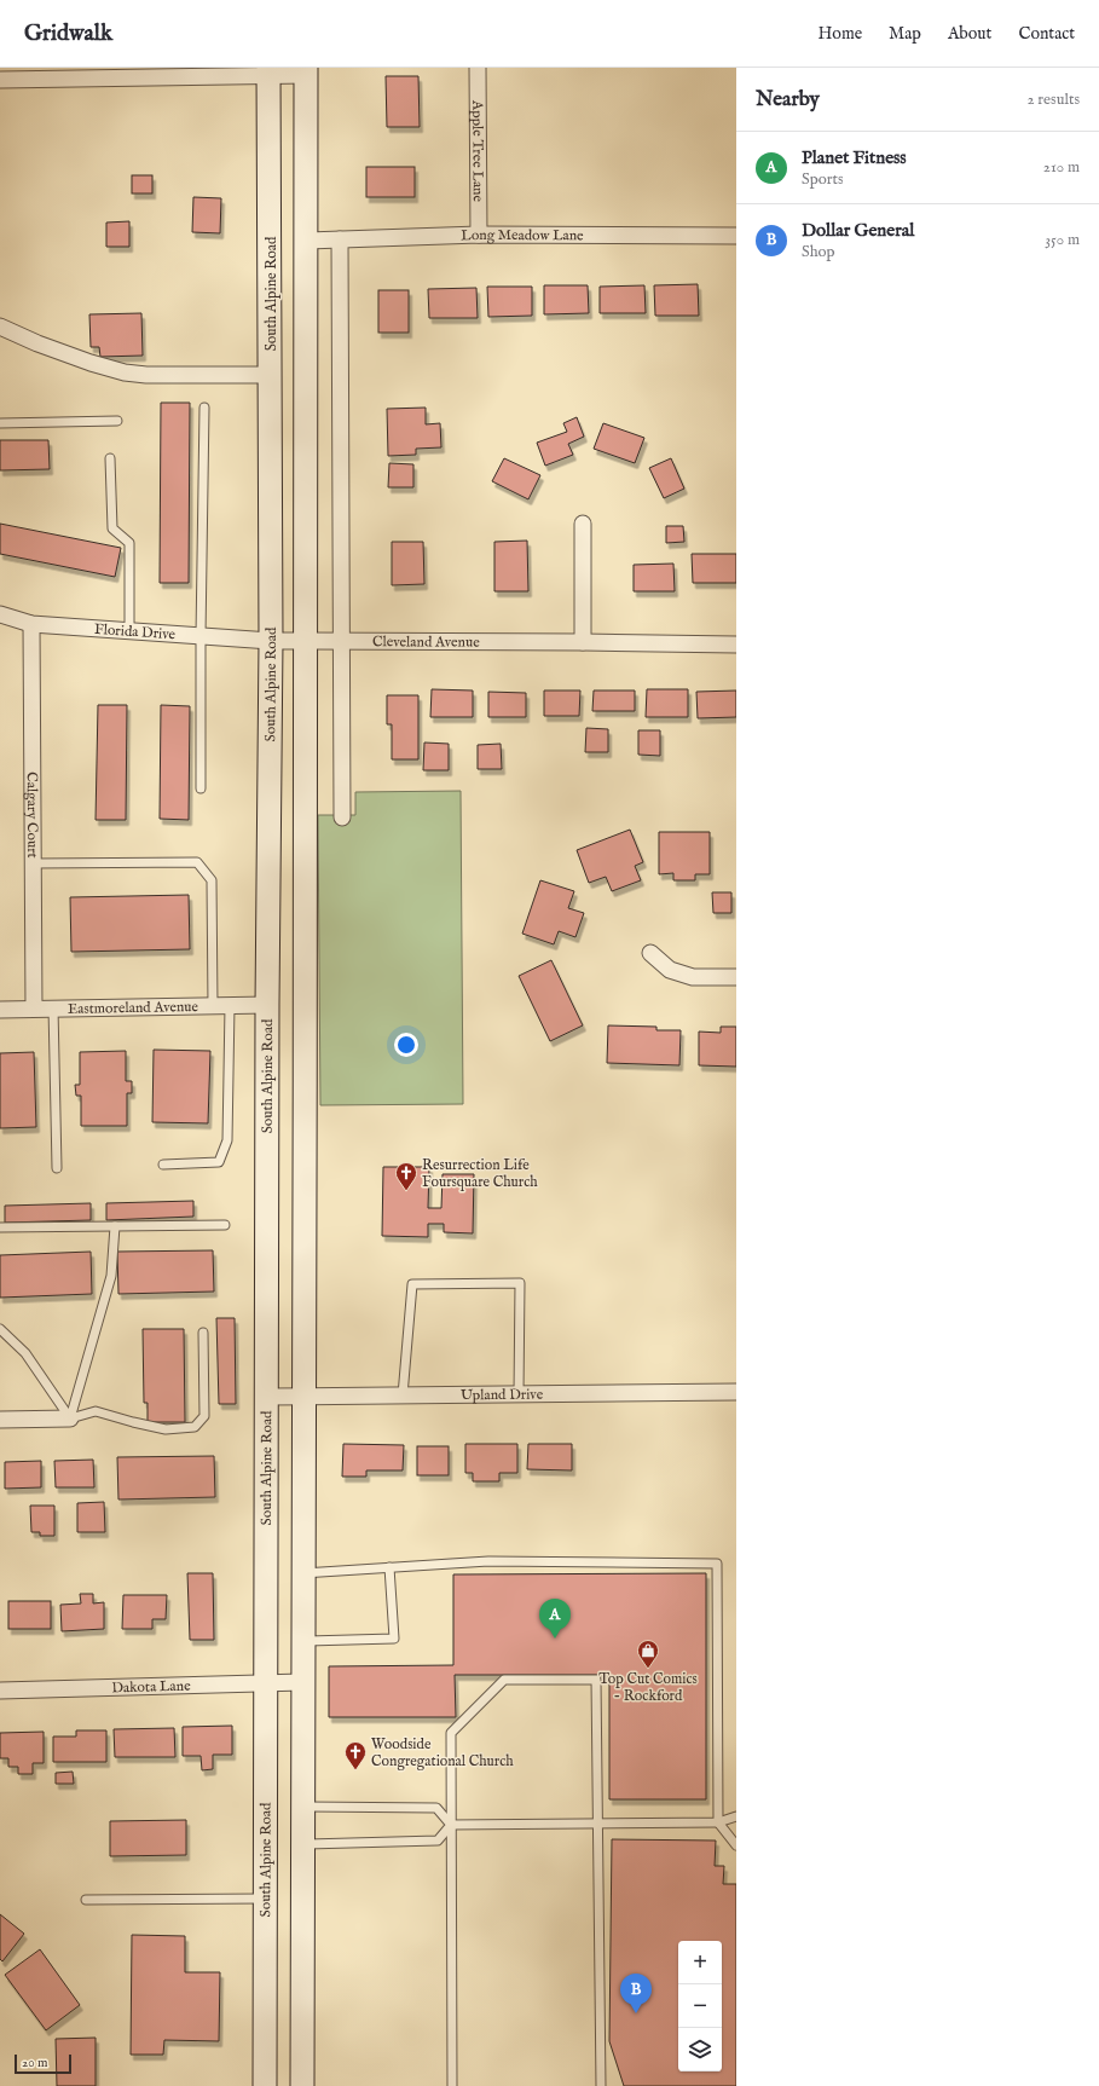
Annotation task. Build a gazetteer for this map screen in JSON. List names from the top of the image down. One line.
{"streets":{"main road":["South Alpine Road"],"street":["Apple Tree Lane","Long Meadow Lane","Florida Drive","Cleveland Avenue","Calgary Court","Eastmoreland Avenue","Upland Drive","Dakota Lane"]},"crossings":[["Apple Tree Lane","Long Meadow Lane"],["South Alpine Road","Florida Drive"],["South Alpine Road","Cleveland Avenue"],["South Alpine Road","Eastmoreland Avenue"],["South Alpine Road","Upland Drive"],["South Alpine Road","Dakota Lane"],["Florida Drive","Cleveland Avenue"],["Florida Drive","Calgary Court"],["Calgary Court","Eastmoreland Avenue"]],"places":{"church":["Resurrection Life Foursquare Church","Woodside Congregational Church"],"shop":["Top Cut Comics - Rockford"]},"scale_bar":"20 m","page":{"header":"Gridwalk","nav":["Home","Map","About","Contact"],"heading":["Nearby","2 results"],"list":[{"mark":"A","name":"Planet Fitness","note":"Sports","value":"210 m"},{"mark":"B","name":"Dollar General","note":"Shop","value":"350 m"}],"pins":["A","B"],"map_buttons":["+","−"],"scale":"20 m"}}
